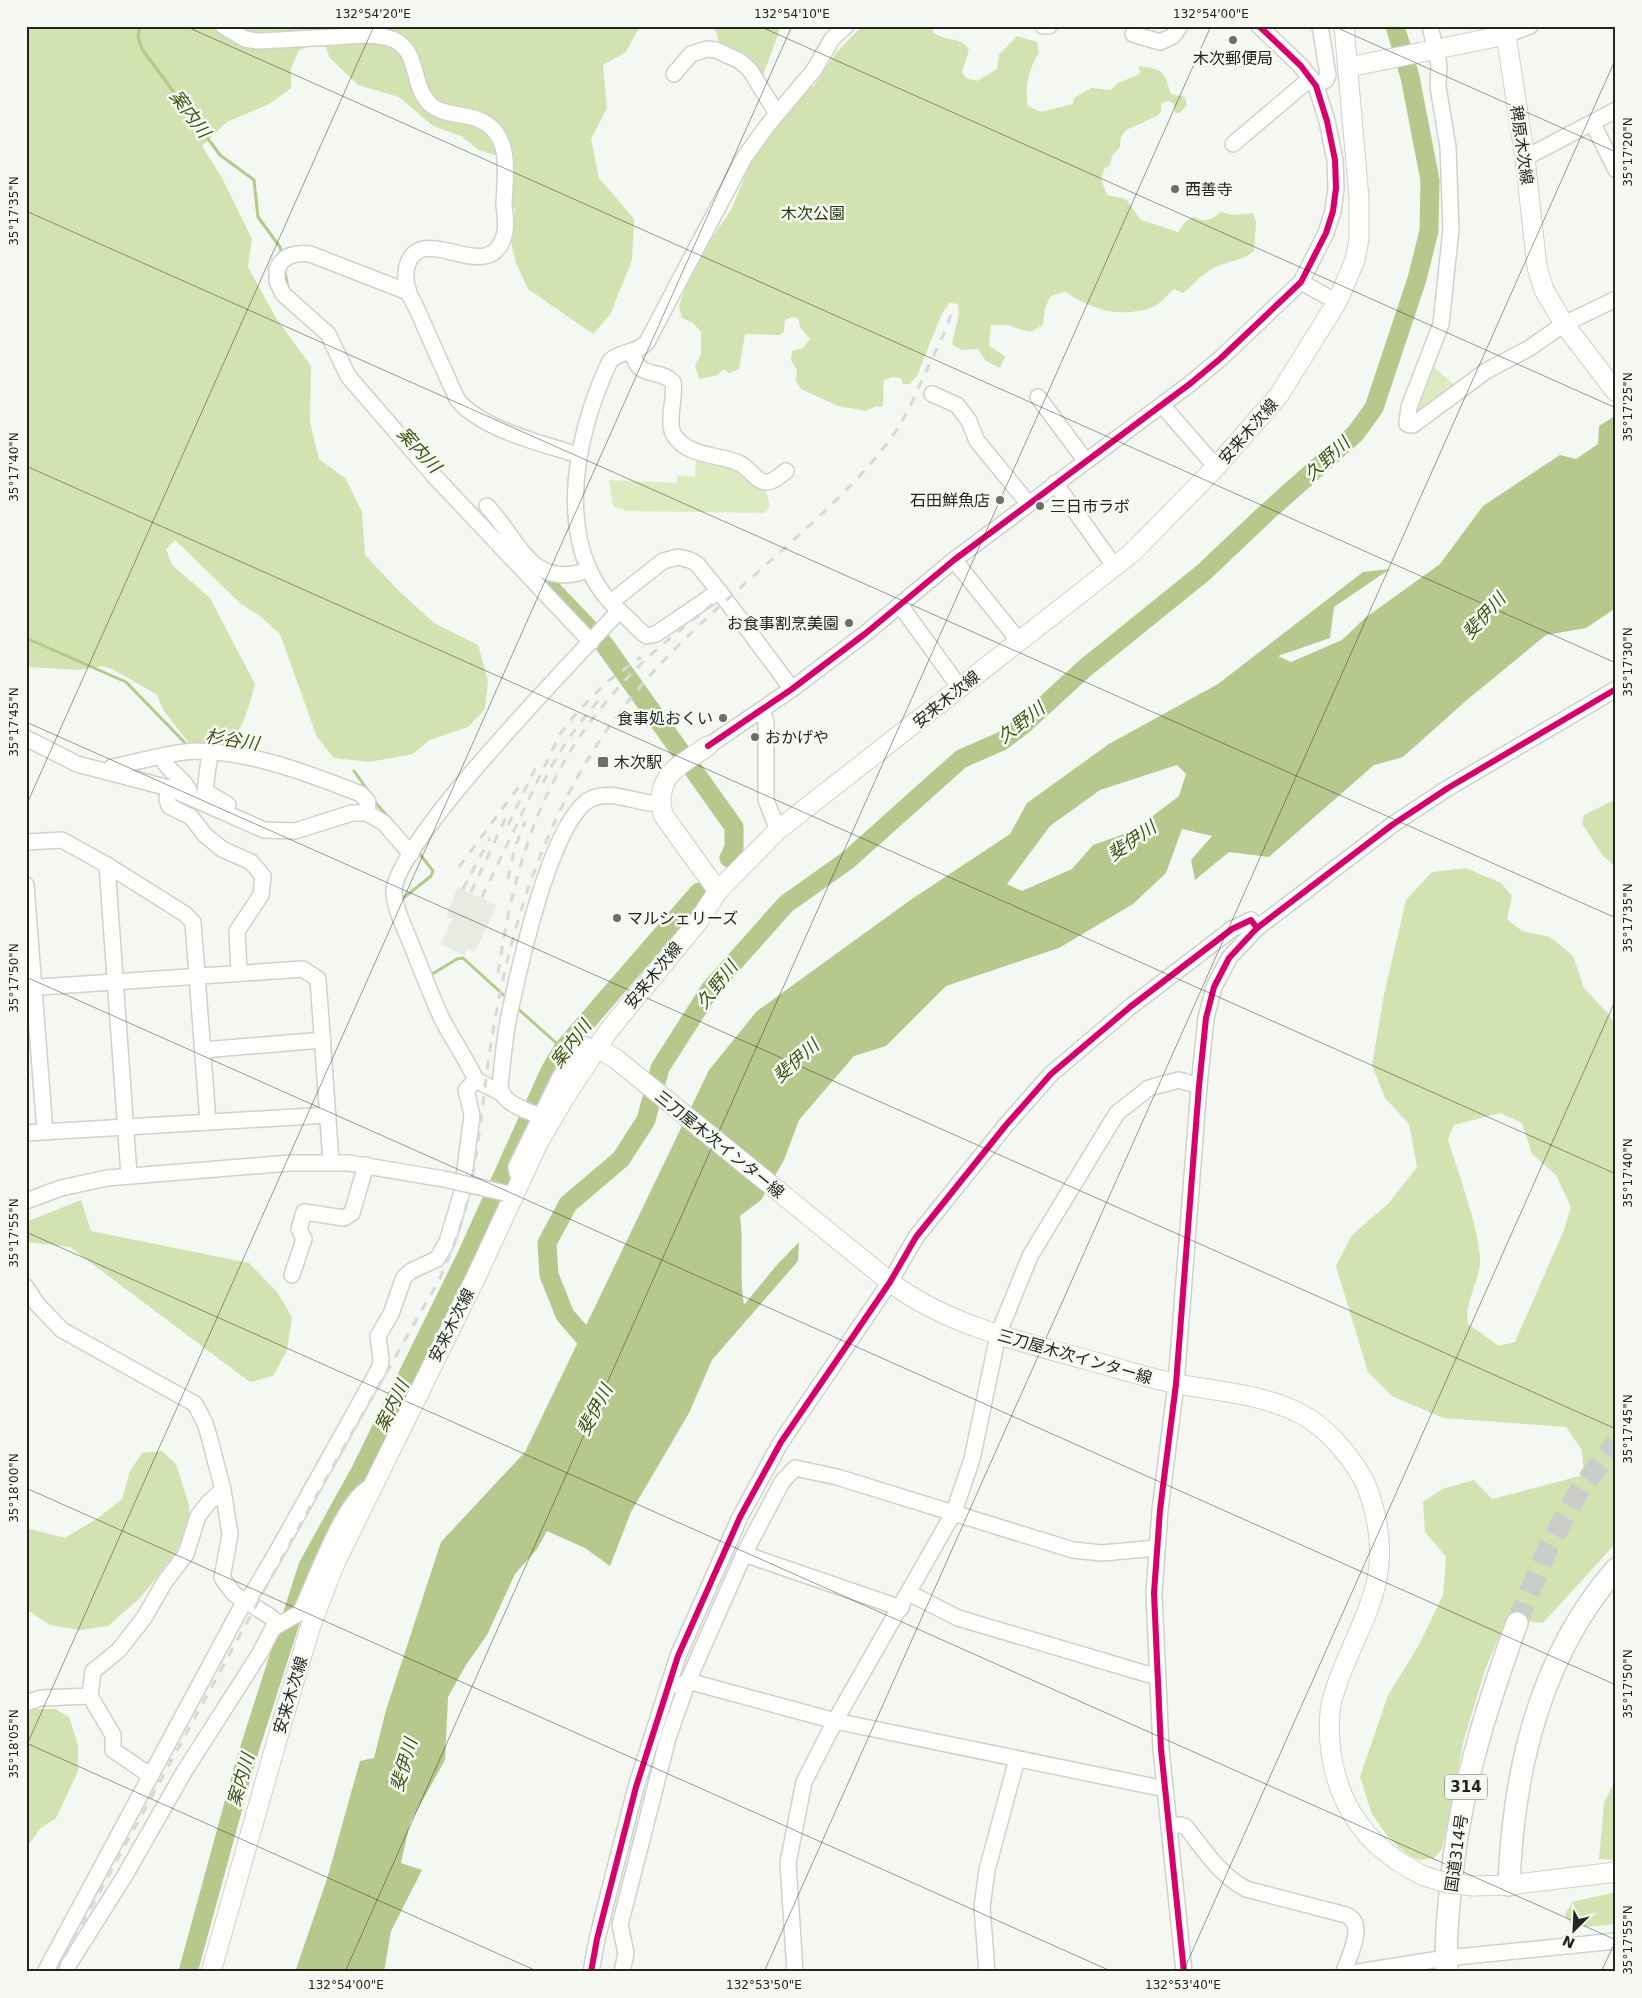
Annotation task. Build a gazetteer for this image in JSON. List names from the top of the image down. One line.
{"streets":{"highway":["314","国道314号"],"main road":["稗原木次線","安来木次線","三刀屋木次インター線"]},"crossings":[["安来木次線","三刀屋木次インター線"]],"water":["案内川","久野川","斐伊川","杉谷川"],"parks":["木次公園"],"places":{"other":["木次郵便局","西善寺","石田鮮魚店","三日市ラボ","お食事割烹美園","食事処おくい","おかげや","マルシェリーズ"],"transit":["木次駅"]},"north":"bottom left","coordinates":["132°54'20\"E","132°54'10\"E","132°54'00\"E","35°17'20\"N","35°17'35\"N","35°17'25\"N","35°17'40\"N","35°17'30\"N","35°17'45\"N","35°17'50\"N","35°17'55\"N","35°18'00\"N","35°18'05\"N","132°53'50\"E","132°53'40\"E"]}
